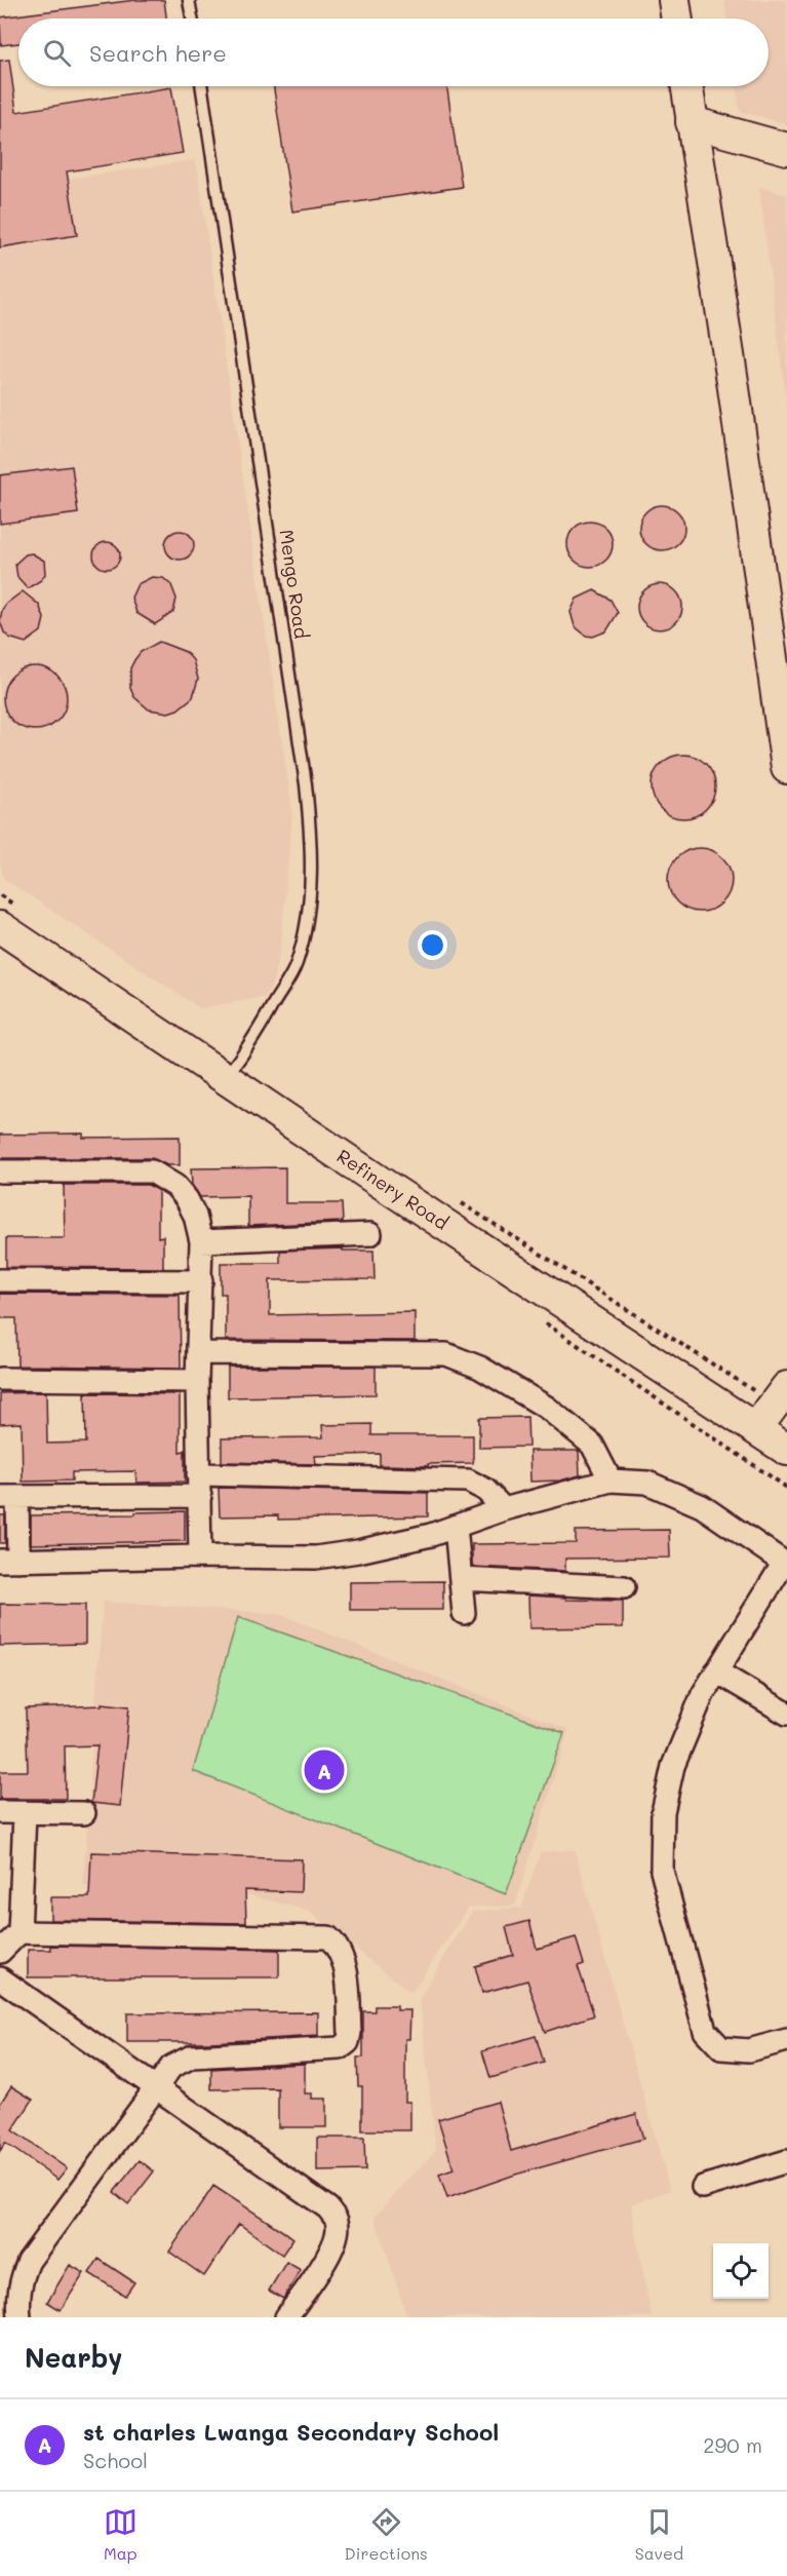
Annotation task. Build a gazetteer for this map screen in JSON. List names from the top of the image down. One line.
{"streets":{"main road":["Refinery Road"],"lane":["Mengo Road"]},"crossings":[["Mengo Road","Refinery Road"]],"page":{"search":"Search here","pins":"A","heading":"Nearby","list":[{"mark":"A","name":"st charles Lwanga Secondary School","note":"School","value":"290 m"}],"nav":["Map","Directions","Saved"]}}
